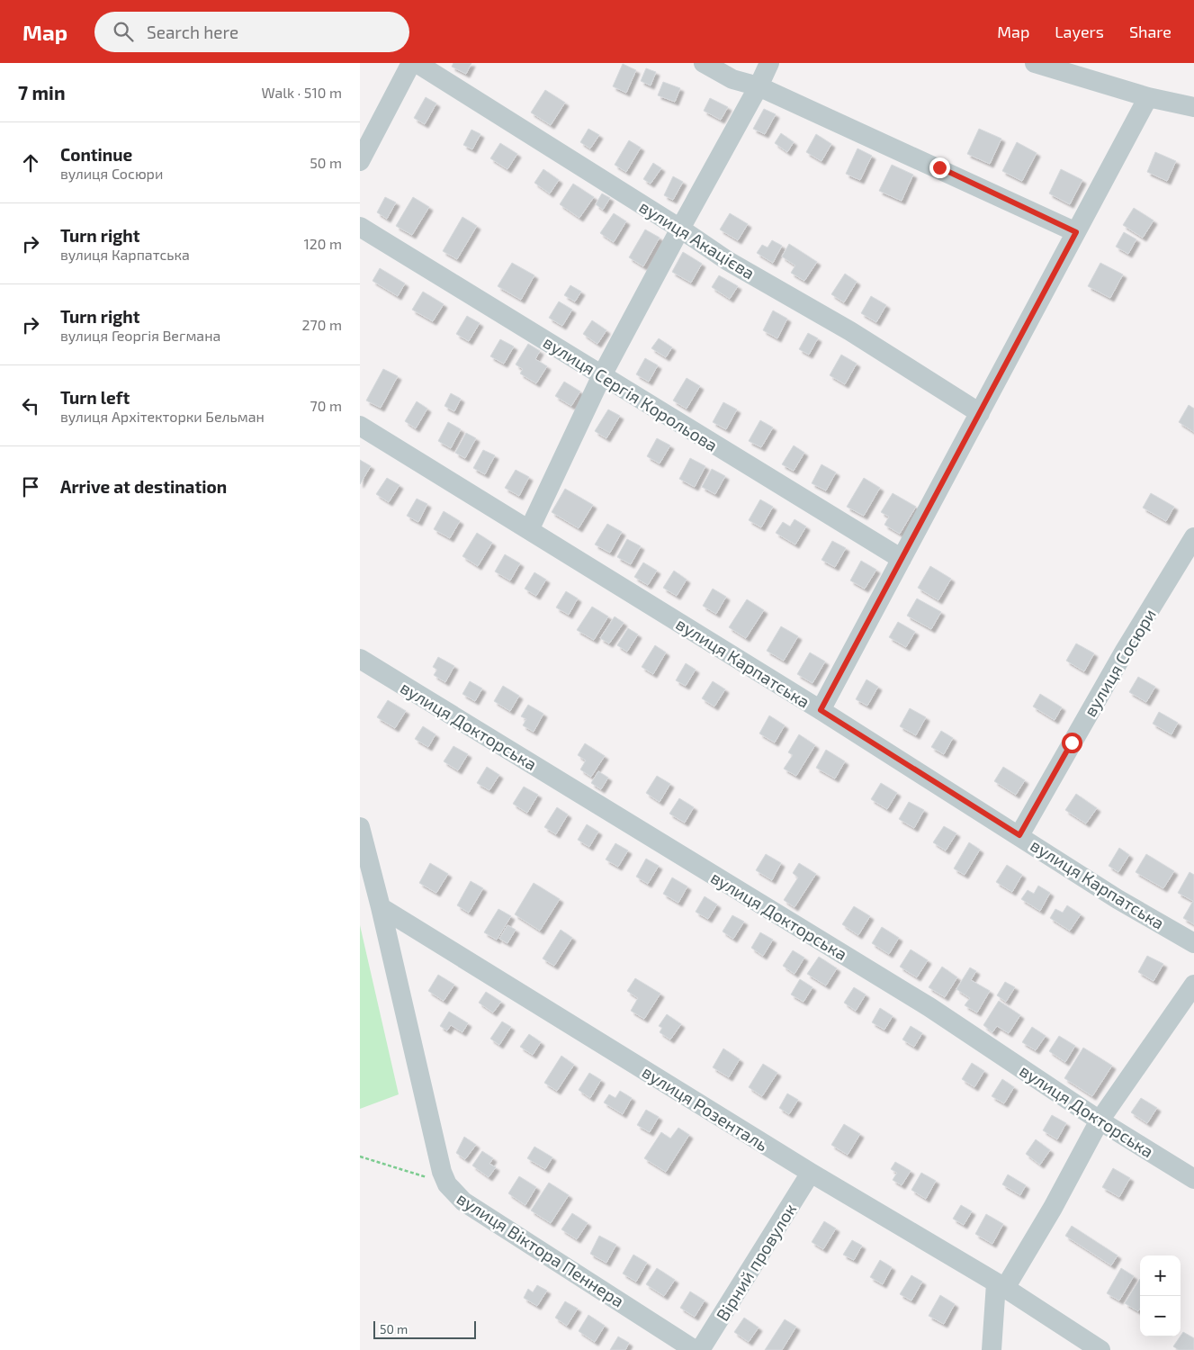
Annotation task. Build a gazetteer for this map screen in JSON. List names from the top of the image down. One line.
{"streets":{"street":["вулиця Акацієва","вулиця Сергія Корольова","вулиця Карпатська","вулиця Сосюри","вулиця Докторська","вулиця Розенталь","вулиця Віктора Пеннера","Вірний провулок"]},"crossings":[["вулиця Карпатська","вулиця Сосюри"],["вулиця Розенталь","вулиця Віктора Пеннера"],["вулиця Розенталь","Вірний провулок"]],"scale_bar":"50 m","page":{"header":"Map","search":"Search here","nav":["Map","Layers","Share"],"heading":["7 min","Walk · 510 m"],"list":[["Continue","вулиця Сосюри","50 m"],["Turn right","вулиця Карпатська","120 m"],["Turn right","вулиця Георгія Вегмана","270 m"],["Turn left","вулиця Архітекторки Бельман","70 m"],"Arrive at destination"],"map_buttons":["+","−"],"scale":"50 m"}}
